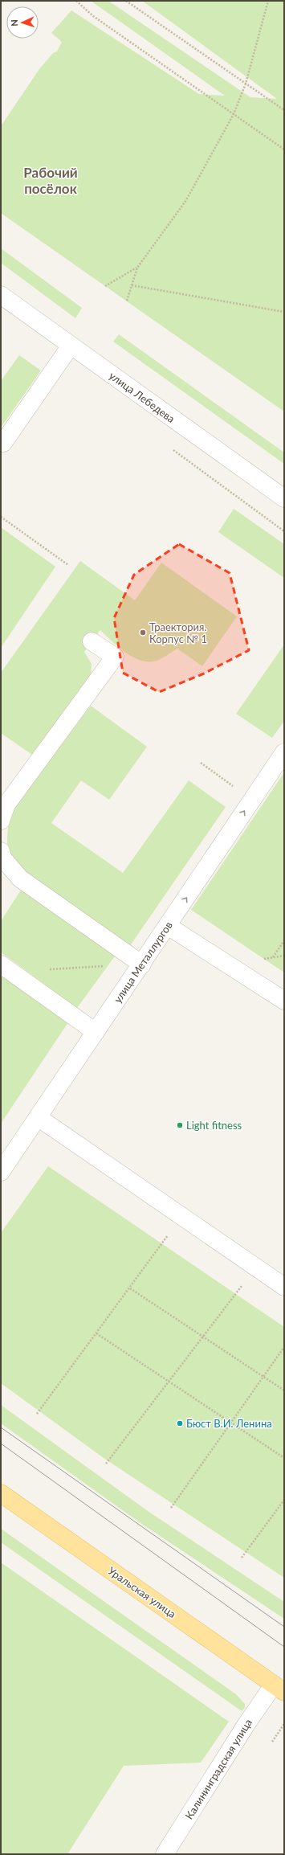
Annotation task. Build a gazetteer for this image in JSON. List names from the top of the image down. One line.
{"streets":{"main road":["Уральская улица"],"street":["улица Лебедева","улица Металлургов","Калининградская улица"]},"crossings":[["Уральская улица","Калининградская улица"]],"one_way":["улица Металлургов"],"districts":["Рабочий посёлок"],"places":["Траектория. Корпус № 1","Light fitness","Бюст В.И. Ленина"],"north":"left"}
